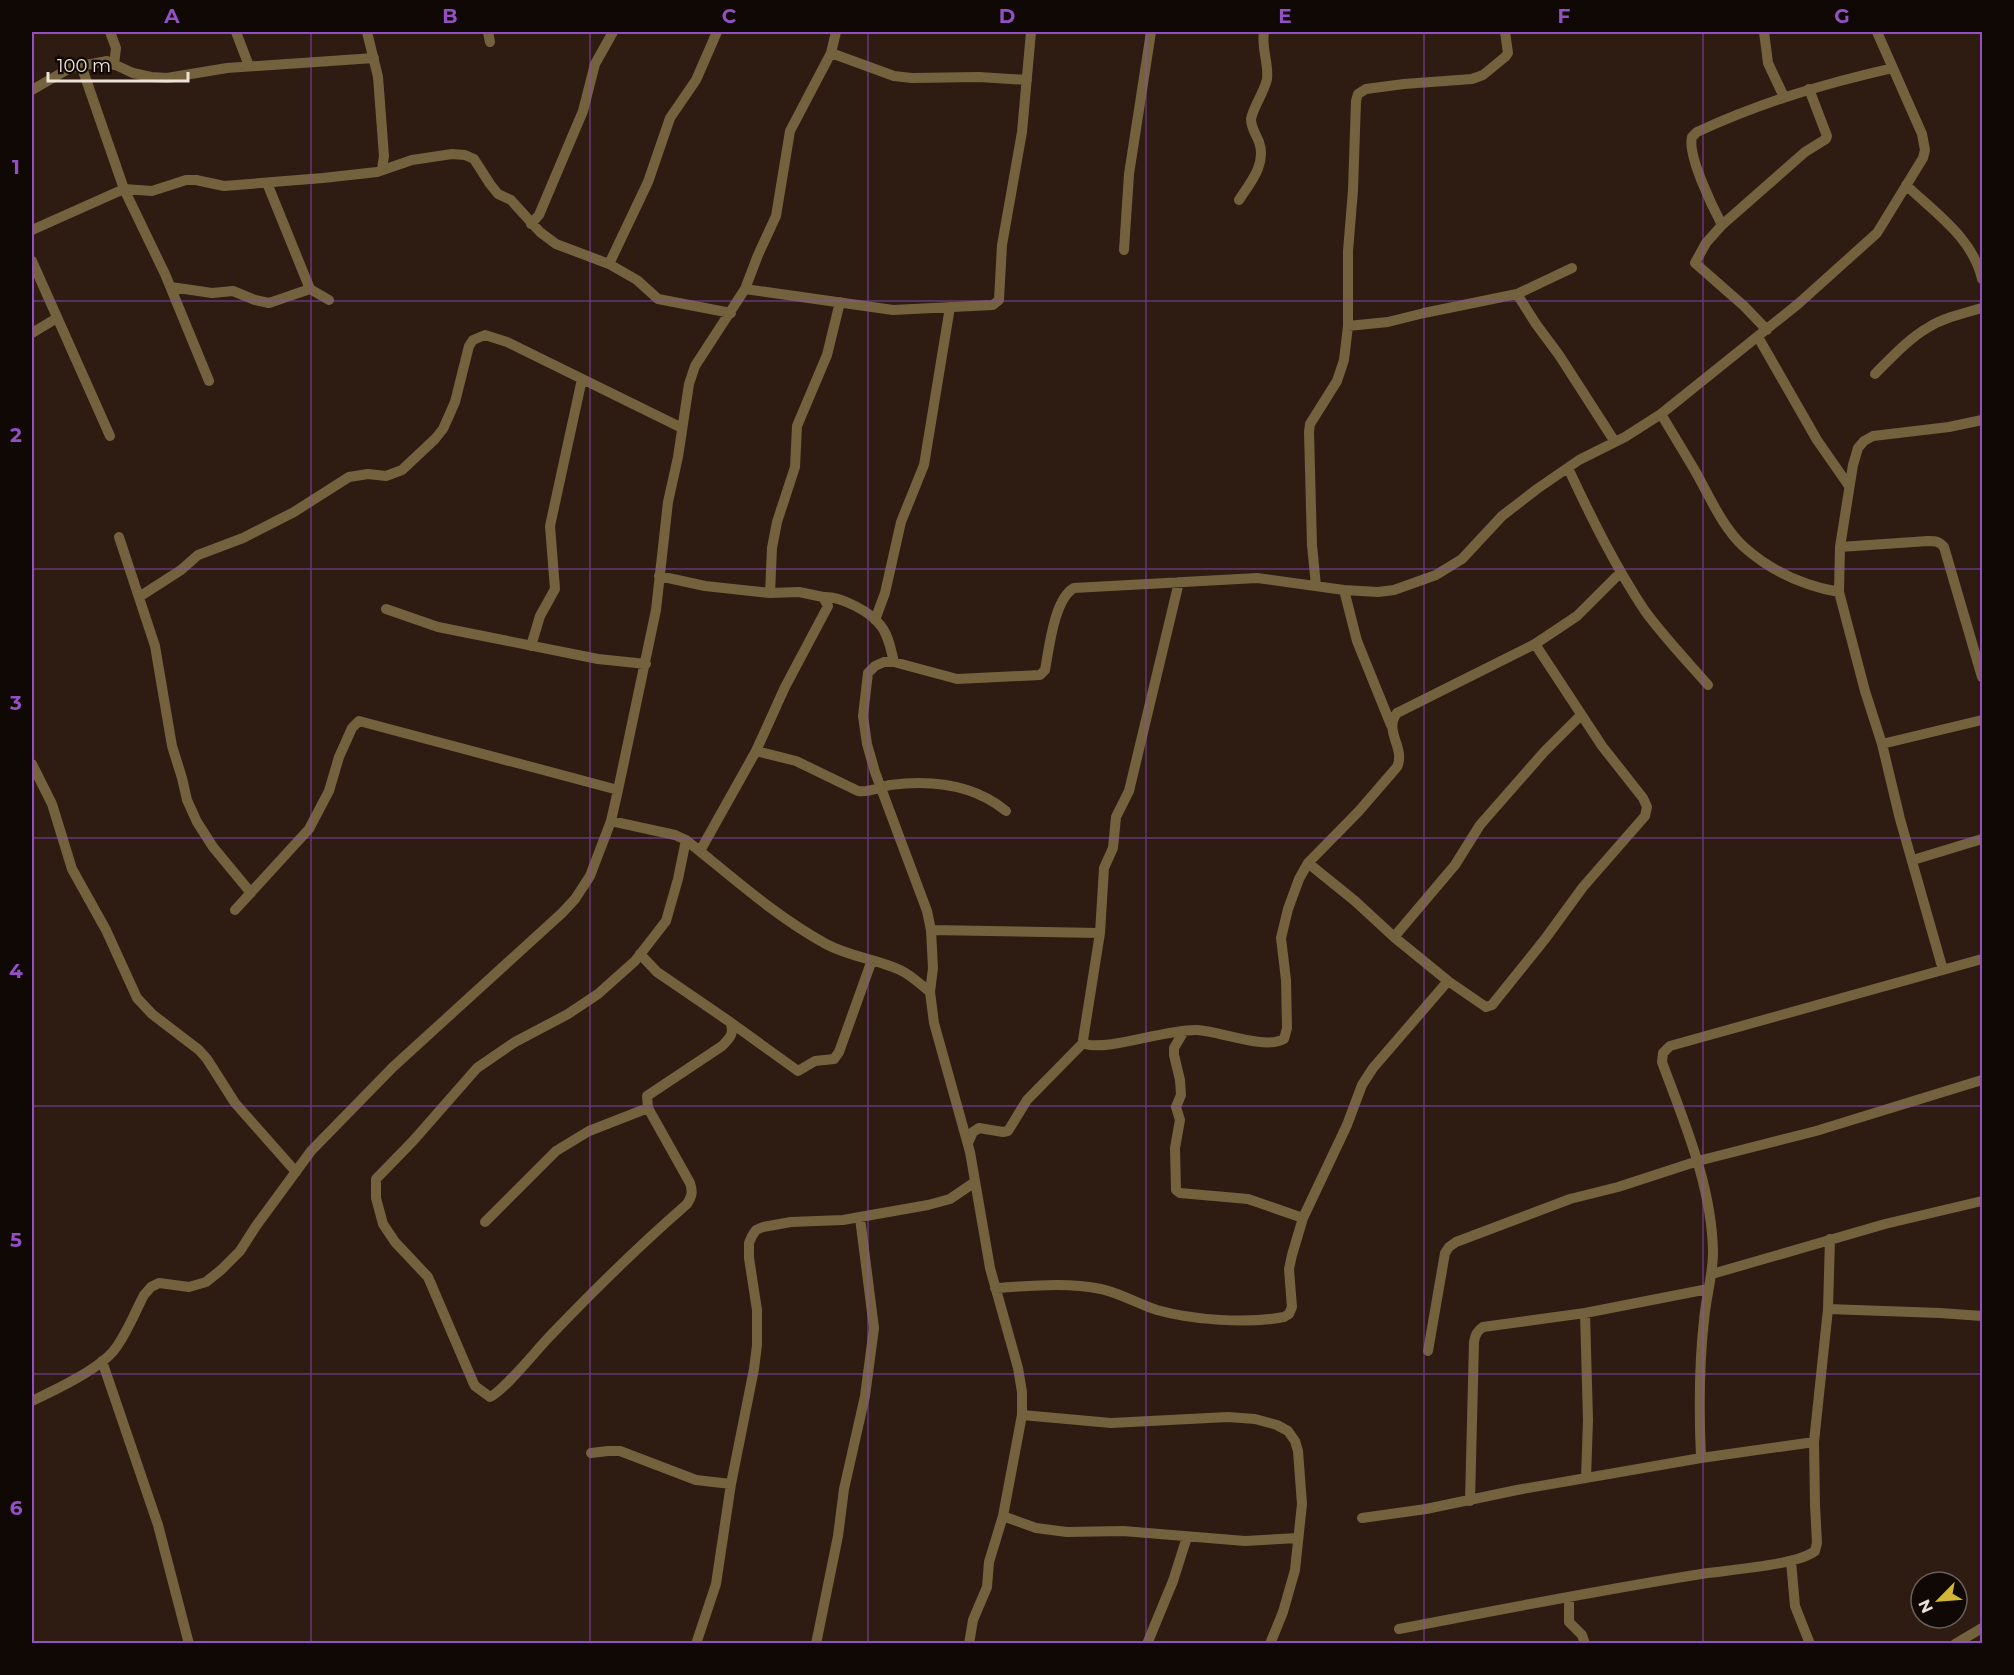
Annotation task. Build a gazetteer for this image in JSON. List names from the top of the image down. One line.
{"scale_bar":"100 m","north":"bottom left","grid":{"columns":["A","B","C","D","E","F","G"],"rows":["1","2","3","4","5","6"]}}
